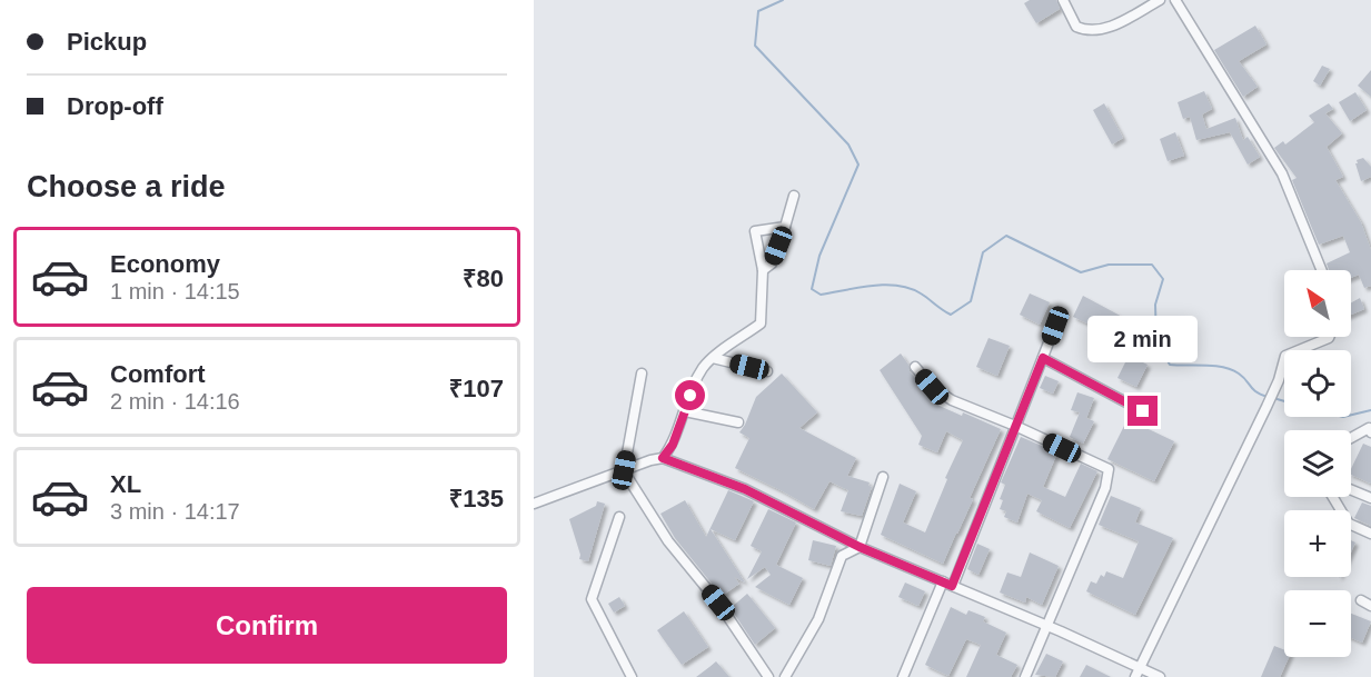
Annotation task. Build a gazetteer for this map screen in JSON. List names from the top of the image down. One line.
{"north":"top left","page":{"banner":["Pickup","Drop-off"],"heading":"Choose a ride","list":[{"name":"Economy","note":"1 min · 14:15","value":"₹80"},{"name":"Comfort","note":"2 min · 14:16","value":"₹107"},{"name":"XL","note":"3 min · 14:17","value":"₹135"}],"map_buttons":["+","−"],"bubble":"2 min","buttons":"Confirm"}}
